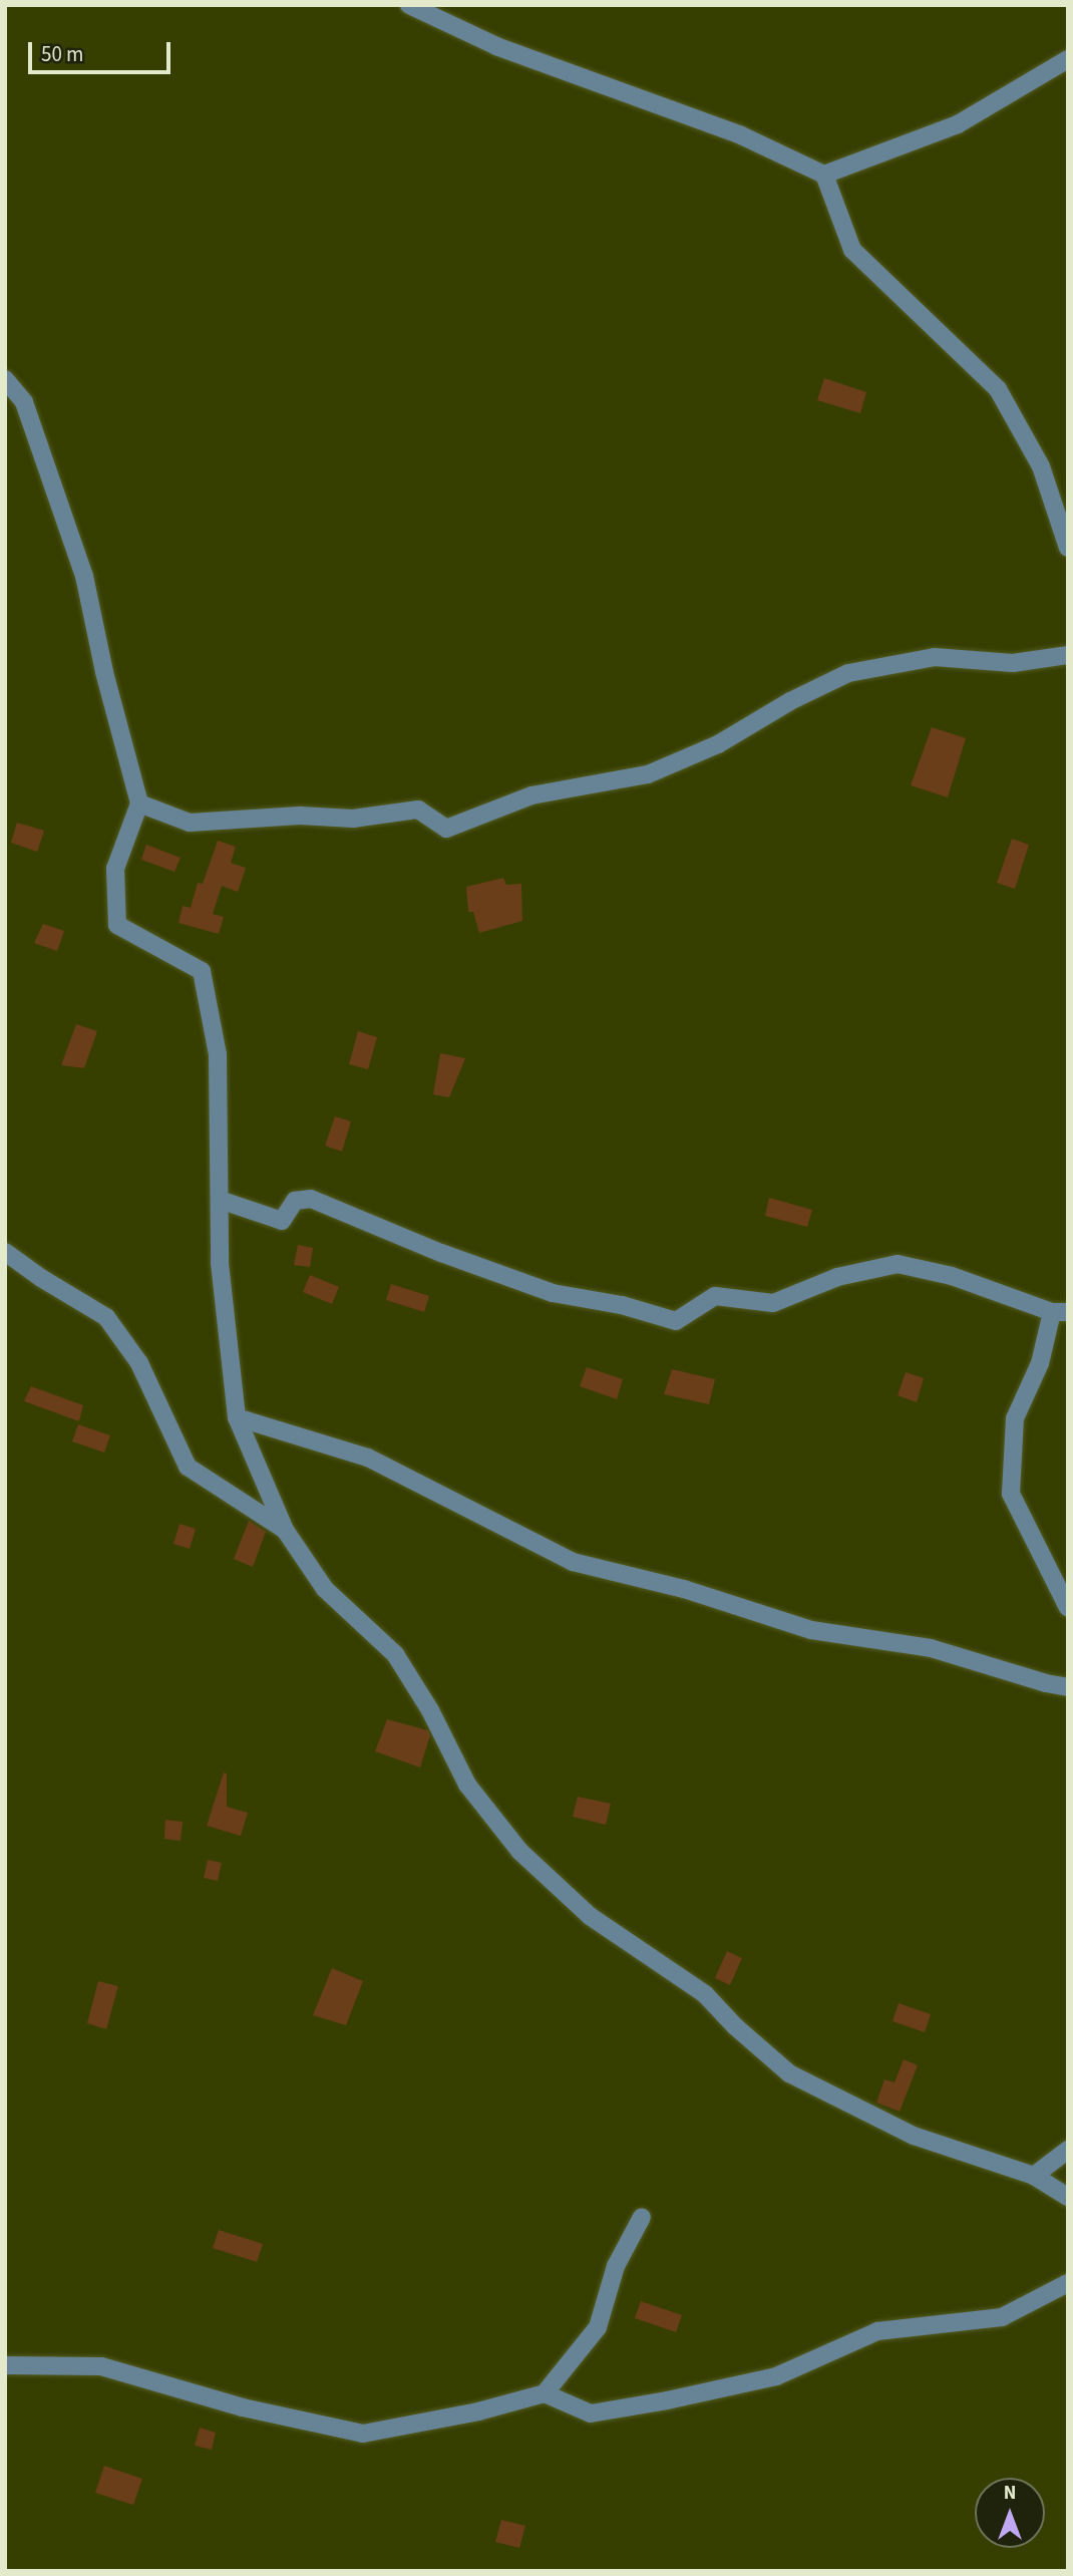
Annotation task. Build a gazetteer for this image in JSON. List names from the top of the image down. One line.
{"scale_bar":"50 m","north":"top"}
